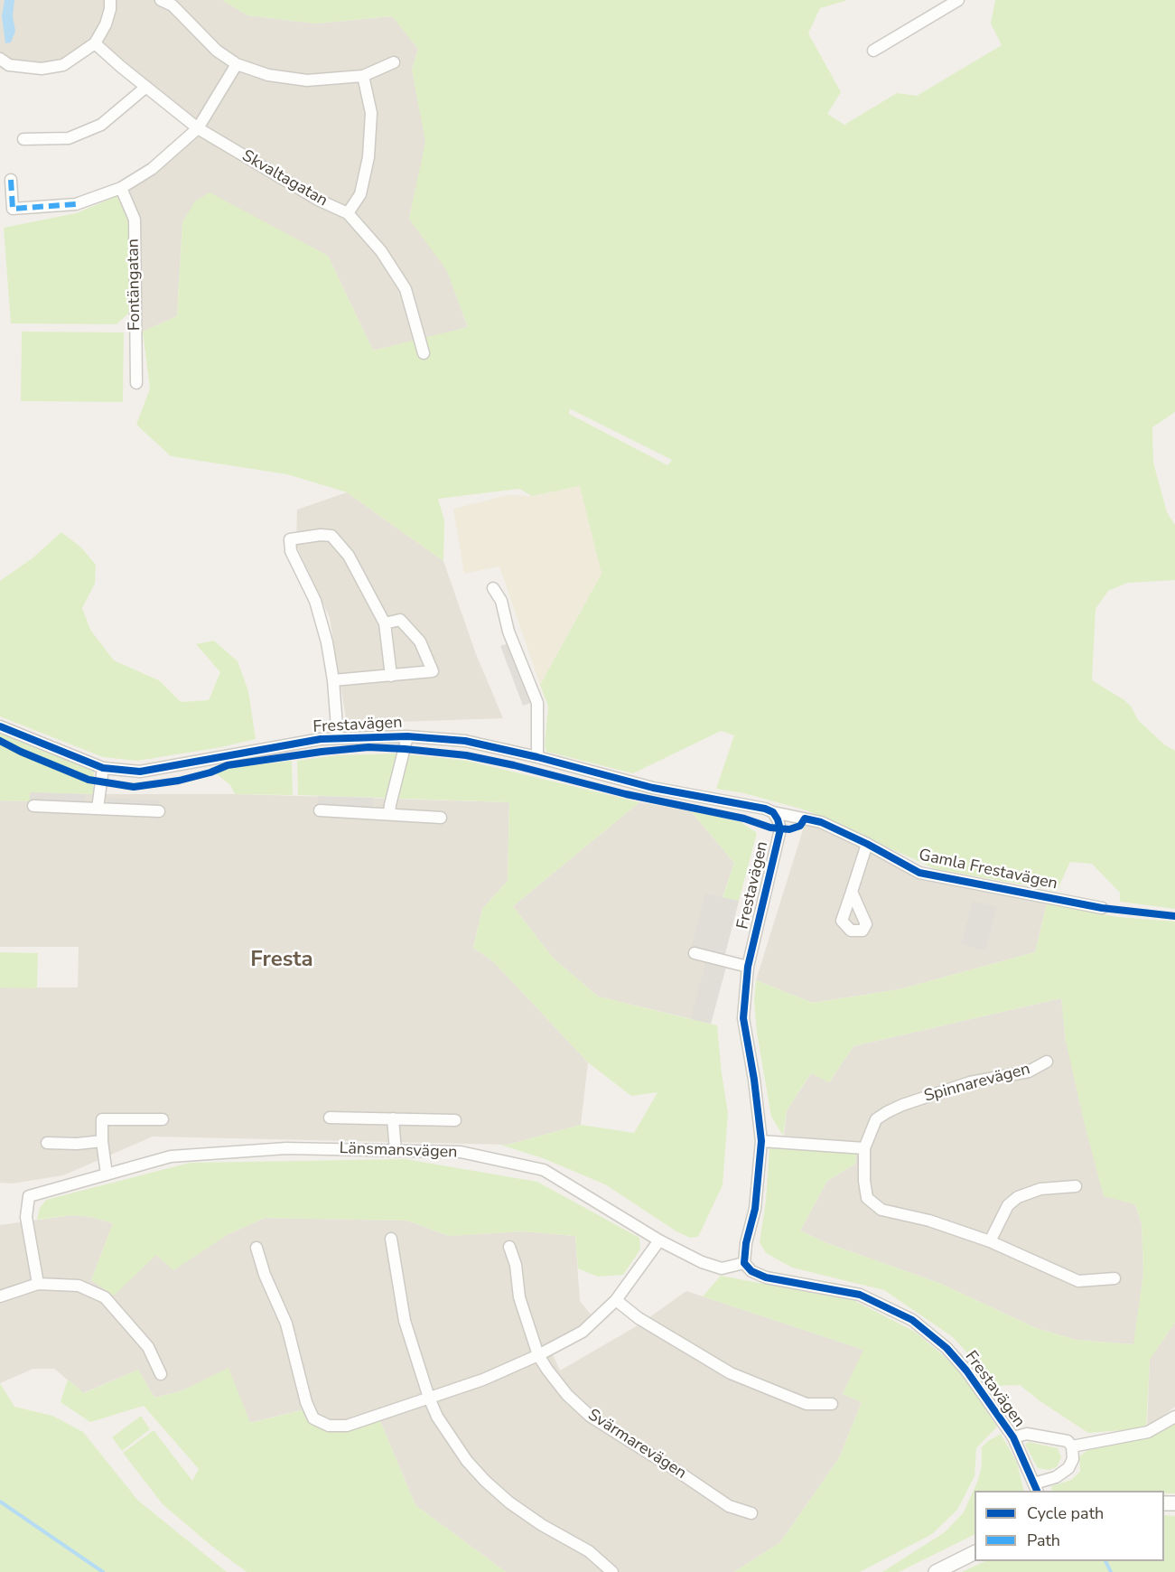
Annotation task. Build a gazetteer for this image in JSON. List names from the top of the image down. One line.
{"streets":{"street":["Skvaltagatan","Fontängatan","Frestavägen","Gamla Frestavägen","Spinnarevägen","Länsmansvägen","Svärmarevägen"]},"crossings":[["Frestavägen","Gamla Frestavägen"],["Frestavägen","Länsmansvägen"]],"districts":["Fresta"],"legend":["Cycle path","Path"]}
